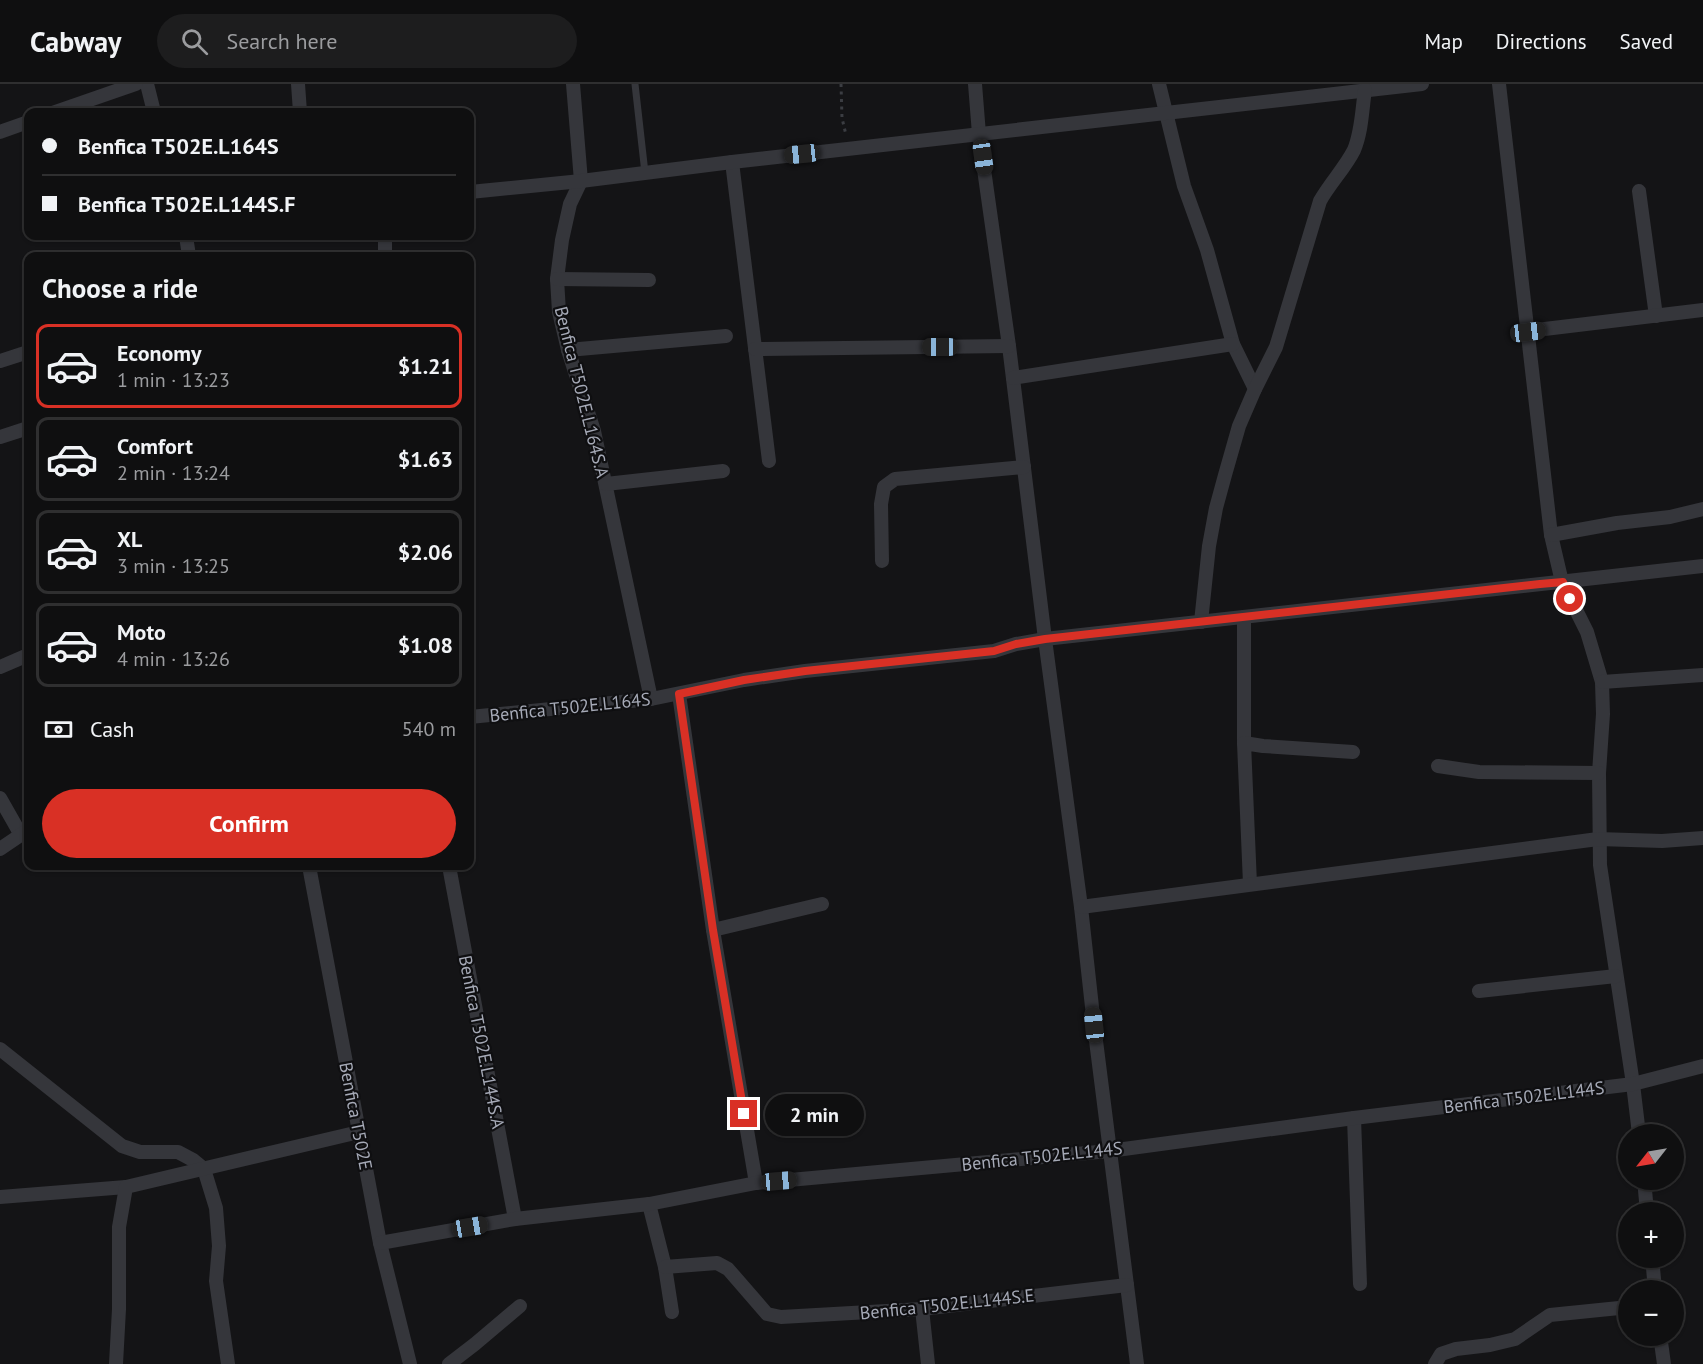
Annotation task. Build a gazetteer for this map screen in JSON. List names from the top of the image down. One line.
{"streets":{"street":["Benfica T502E.L164S.A","Benfica T502E.L164S","Benfica T502E.L144S.A","Benfica T502E.L144S","Benfica T502E","Benfica T502E.L144S.E"]},"crossings":[["Benfica T502E.L164S.A","Benfica T502E.L164S"],["Benfica T502E.L144S.A","Benfica T502E.L144S"],["Benfica T502E.L144S","Benfica T502E"]],"north":"bottom left","page":{"header":"Cabway","search":"Search here","nav":["Map","Directions","Saved"],"banner":["Benfica T502E.L164S","Benfica T502E.L144S.F"],"heading":"Choose a ride","list":[{"name":"Economy","note":"1 min · 13:23","value":"$1.21"},{"name":"Comfort","note":"2 min · 13:24","value":"$1.63"},{"name":"XL","note":"3 min · 13:25","value":"$2.06"},{"name":"Moto","note":"4 min · 13:26","value":"$1.08"}],"pay":["Cash","540 m"],"buttons":"Confirm","bubble":"2 min","map_buttons":["+","−"]}}
